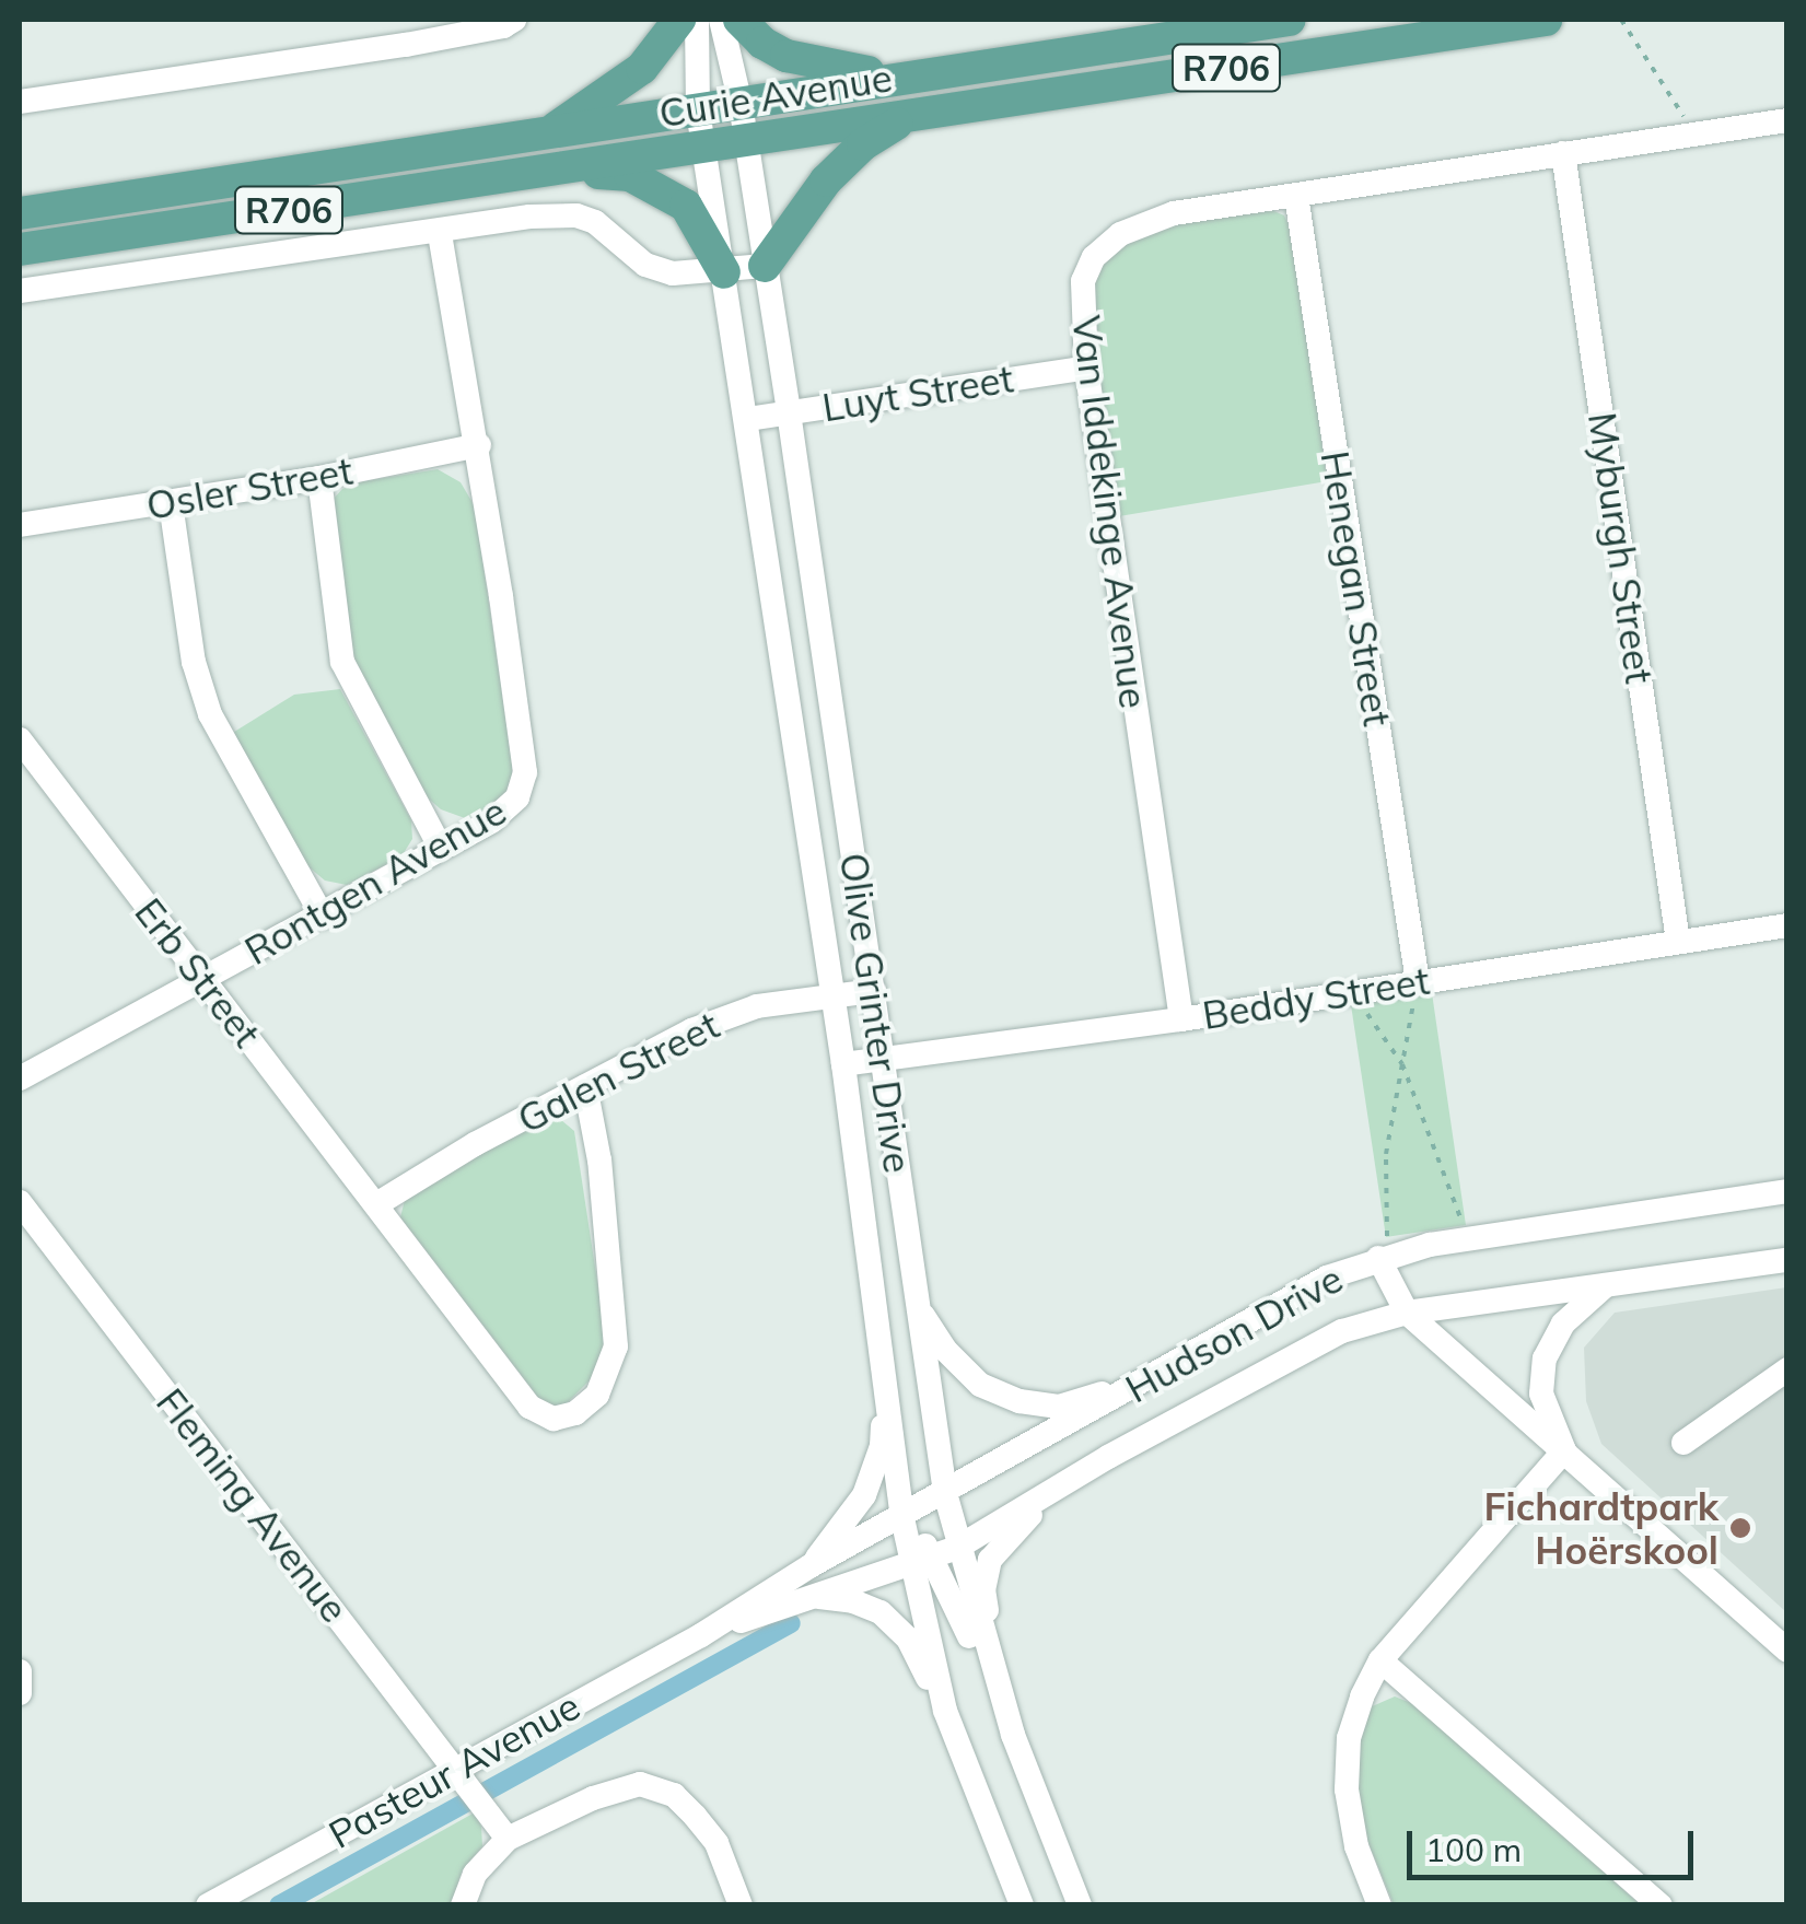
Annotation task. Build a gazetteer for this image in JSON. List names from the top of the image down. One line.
{"streets":{"main road":["R706","Curie Avenue"],"street":["Luyt Street","Osler Street","Van Iddekinge Avenue","Myburgh Street","Henegan Street","Rontgen Avenue","Erb Street","Beddy Street","Olive Grinter Drive","Galen Street","Hudson Drive","Fleming Avenue","Pasteur Avenue"]},"crossings":[["Curie Avenue","Olive Grinter Drive"],["Luyt Street","Van Iddekinge Avenue"],["Luyt Street","Olive Grinter Drive"],["Osler Street","Rontgen Avenue"],["Van Iddekinge Avenue","Myburgh Street"],["Van Iddekinge Avenue","Henegan Street"],["Van Iddekinge Avenue","Beddy Street"],["Myburgh Street","Beddy Street"],["Henegan Street","Beddy Street"],["Rontgen Avenue","Erb Street"],["Erb Street","Galen Street"],["Beddy Street","Olive Grinter Drive"],["Olive Grinter Drive","Galen Street"],["Olive Grinter Drive","Hudson Drive"],["Olive Grinter Drive","Pasteur Avenue"],["Hudson Drive","Pasteur Avenue"],["Fleming Avenue","Pasteur Avenue"]],"places":["Fichardtpark Hoërskool"],"scale_bar":"100 m"}
